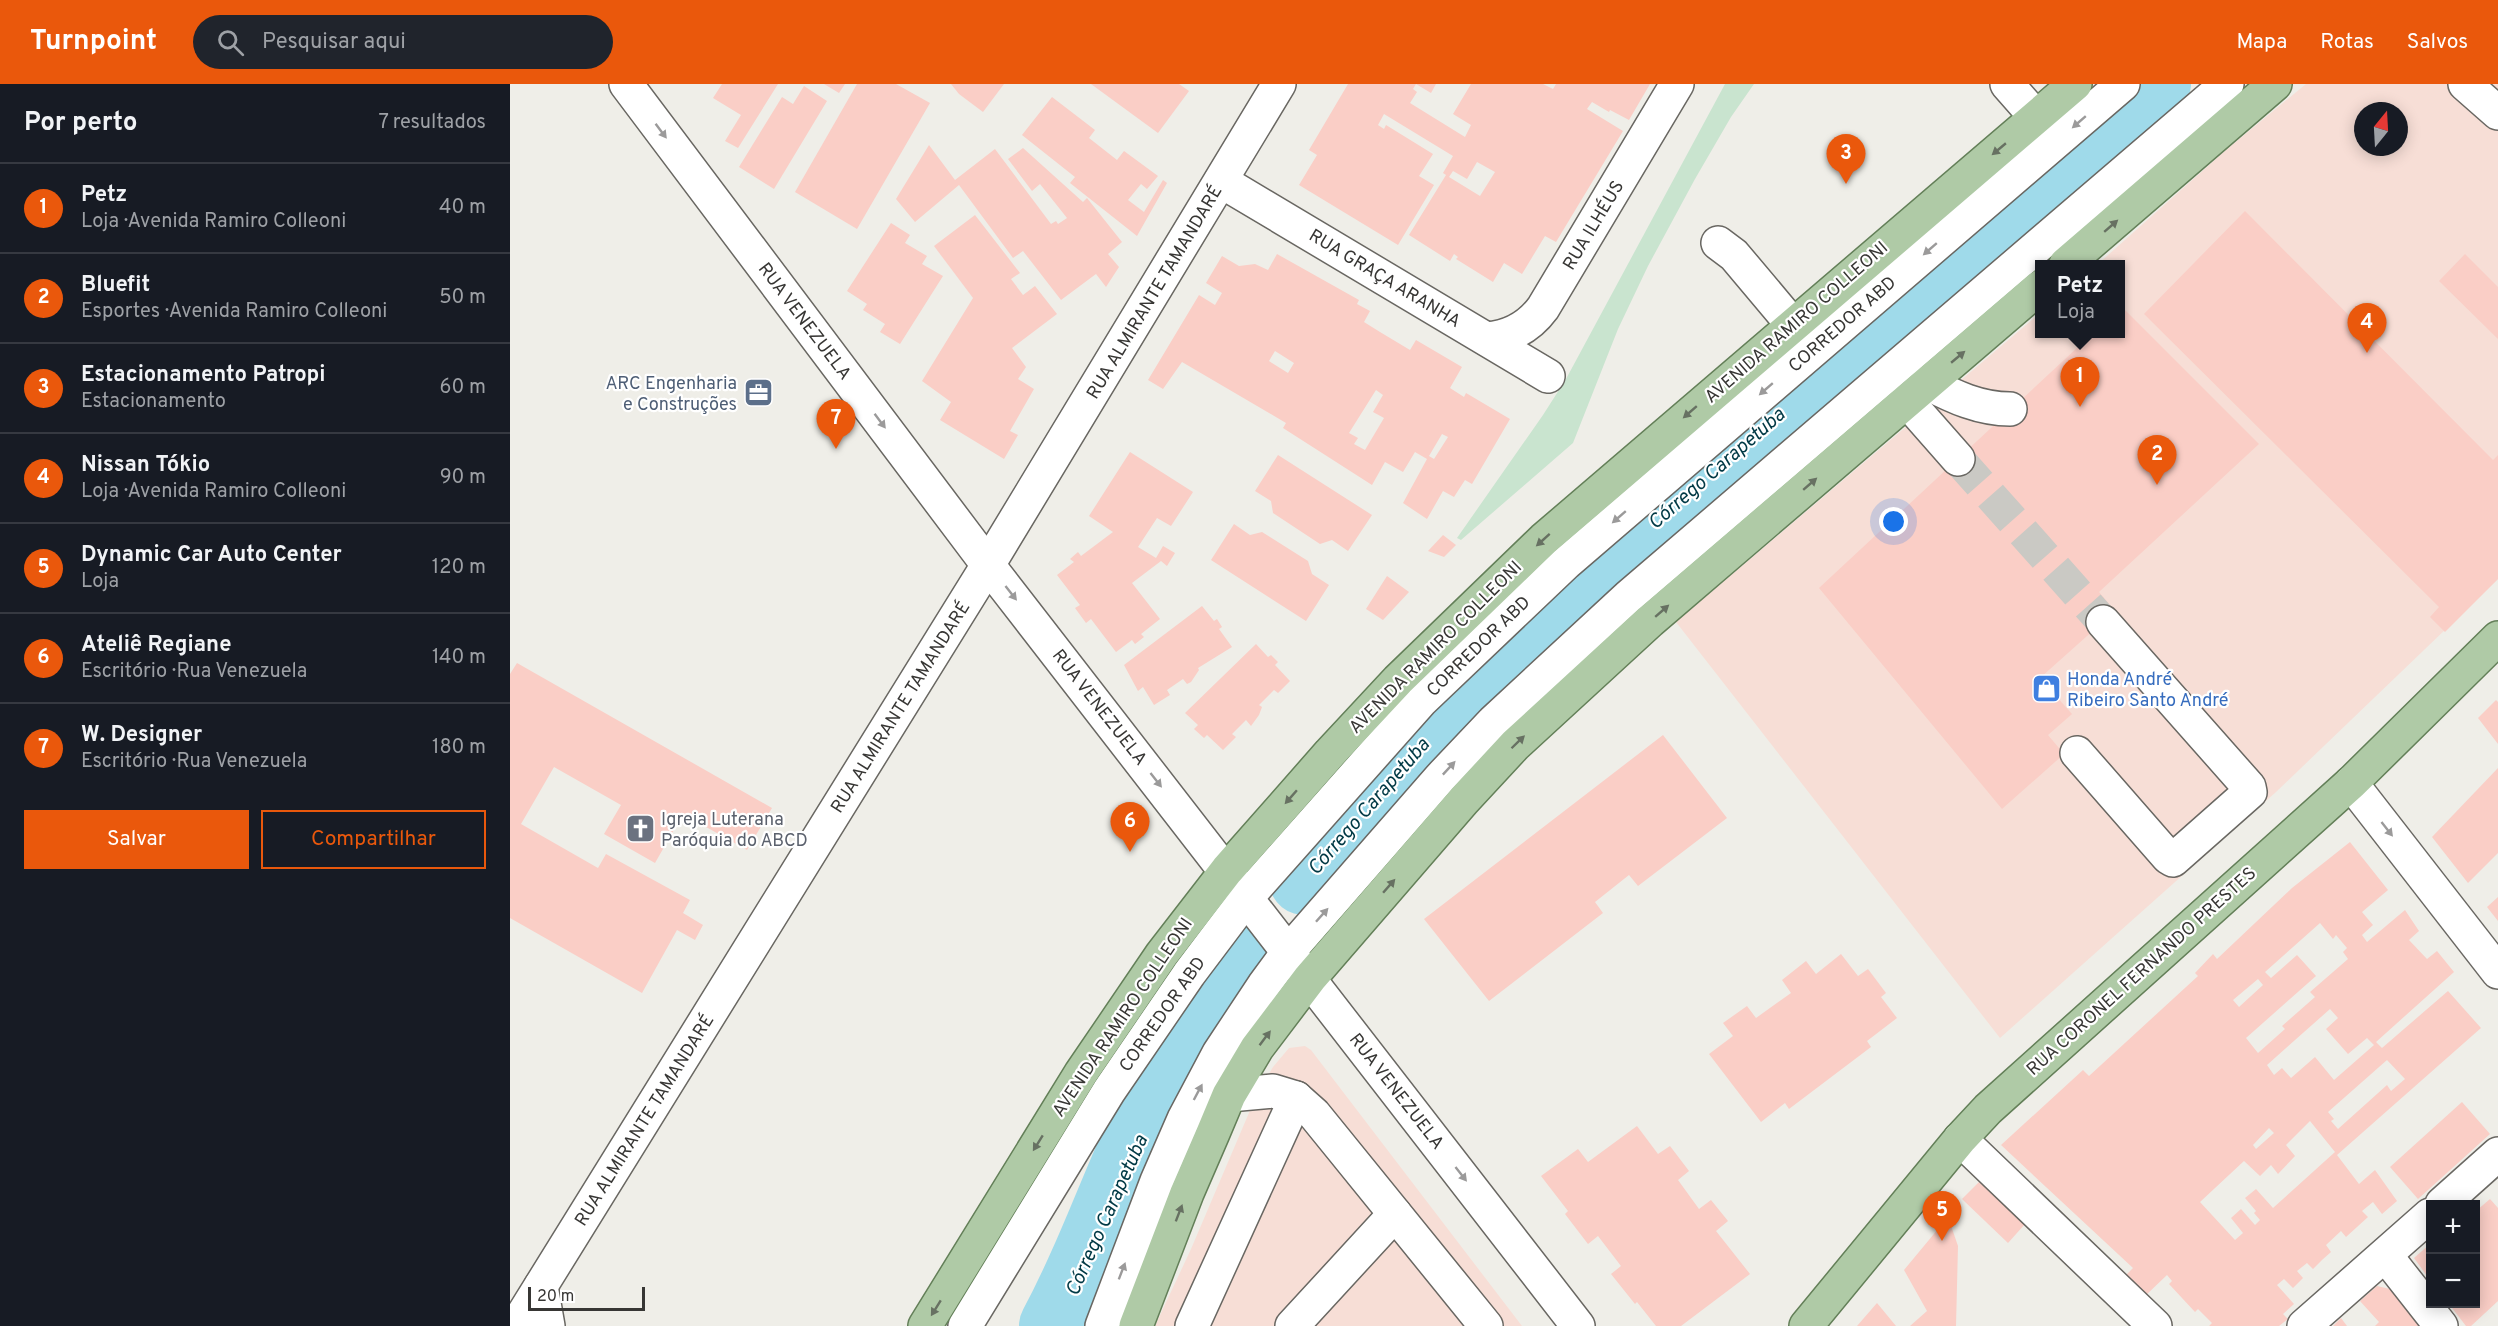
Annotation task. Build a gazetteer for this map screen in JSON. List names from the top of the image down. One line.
{"streets":{"main road":["AVENIDA RAMIRO COLLEONI","RUA CORONEL FERNANDO PRESTES"],"street":["RUA ILHÉUS","RUA GRAÇA ARANHA","RUA ALMIRANTE TAMANDARÉ","RUA VENEZUELA","CORREDOR ABD"]},"crossings":[["RUA ILHÉUS","RUA GRAÇA ARANHA"],["RUA GRAÇA ARANHA","RUA ALMIRANTE TAMANDARÉ"],["RUA ALMIRANTE TAMANDARÉ","RUA VENEZUELA"],["RUA VENEZUELA","AVENIDA RAMIRO COLLEONI"],["RUA VENEZUELA","CORREDOR ABD"]],"one_way":["RUA VENEZUELA"],"water":["Córrego Carapetuba"],"places":{"office":["ARC Engenharia e Construções"],"shop":["Honda André Ribeiro Santo André"],"church":["Igreja Luterana Paróquia do ABCD"]},"scale_bar":"20 m","north":"top","page":{"header":"Turnpoint","search":"Pesquisar aqui","nav":["Mapa","Rotas","Salvos"],"heading":["Por perto","7 resultados"],"pins":["3","4","1","7","2","6","5"],"list":[{"mark":"1","name":"Petz","note":"Loja · Avenida Ramiro Colleoni","value":"40 m"},{"mark":"2","name":"Bluefit","note":"Esportes · Avenida Ramiro Colleoni","value":"50 m"},{"mark":"3","name":"Estacionamento Patropi","note":"Estacionamento","value":"60 m"},{"mark":"4","name":"Nissan Tókio","note":"Loja · Avenida Ramiro Colleoni","value":"90 m"},{"mark":"5","name":"Dynamic Car Auto Center","note":"Loja","value":"120 m"},{"mark":"6","name":"Ateliê Regiane","note":"Escritório · Rua Venezuela","value":"140 m"},{"mark":"7","name":"W. Designer","note":"Escritório · Rua Venezuela","value":"180 m"}],"popup":["Petz","Loja"],"buttons":["Salvar","Compartilhar"],"map_buttons":["+","−"],"scale":"20 m"}}
